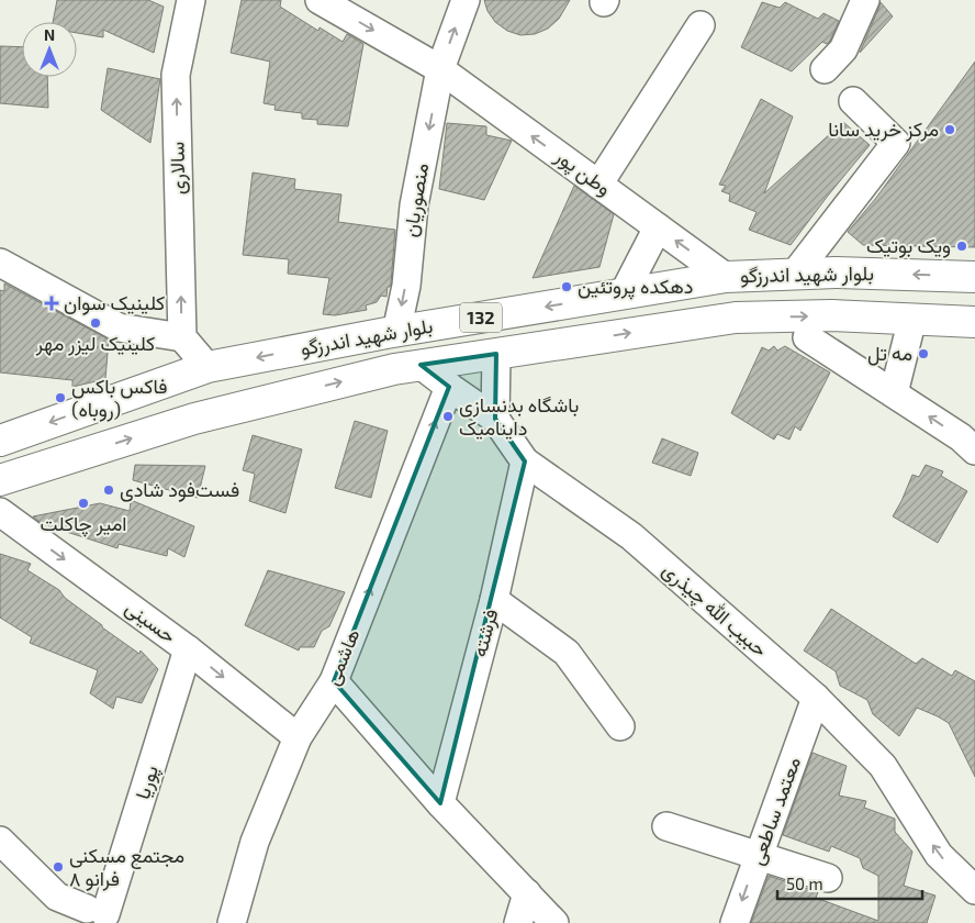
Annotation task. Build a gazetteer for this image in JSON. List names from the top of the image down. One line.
{"streets":{"main road":["بلوار شهید اندرزگو","132"],"street":["سالاری","وطن پور","منصوریان","حبیب الله چیذری","حسینی","فرشته","هاشمی","پوریا","معتمد ساطعی"]},"crossings":[["وطن پور","منصوریان"],["وطن پور","بلوار شهید اندرزگو"],["منصوریان","بلوار شهید اندرزگو"],["بلوار شهید اندرزگو","حبیب الله چیذری"],["حبیب الله چیذری","فرشته"],["حبیب الله چیذری","هاشمی"],["حبیب الله چیذری","معتمد ساطعی"],["حسینی","هاشمی"],["حسینی","پوریا"]],"one_way":["سالاری","حسینی","هاشمی"],"places":{"other":["مرکز خرید سانا","ویک بوتیک","دهکده پروتئین","کلینیک لیزر مهر","مه تل","فاکس باکس (روباه)","باشگاه بدنسازی داینامیک","فست‌فود شادی","امیر چاکلت","مجتمع مسکنی فرانو ۸"],"health":["کلینیک سوان"]},"scale_bar":"50 m","north":"top"}
